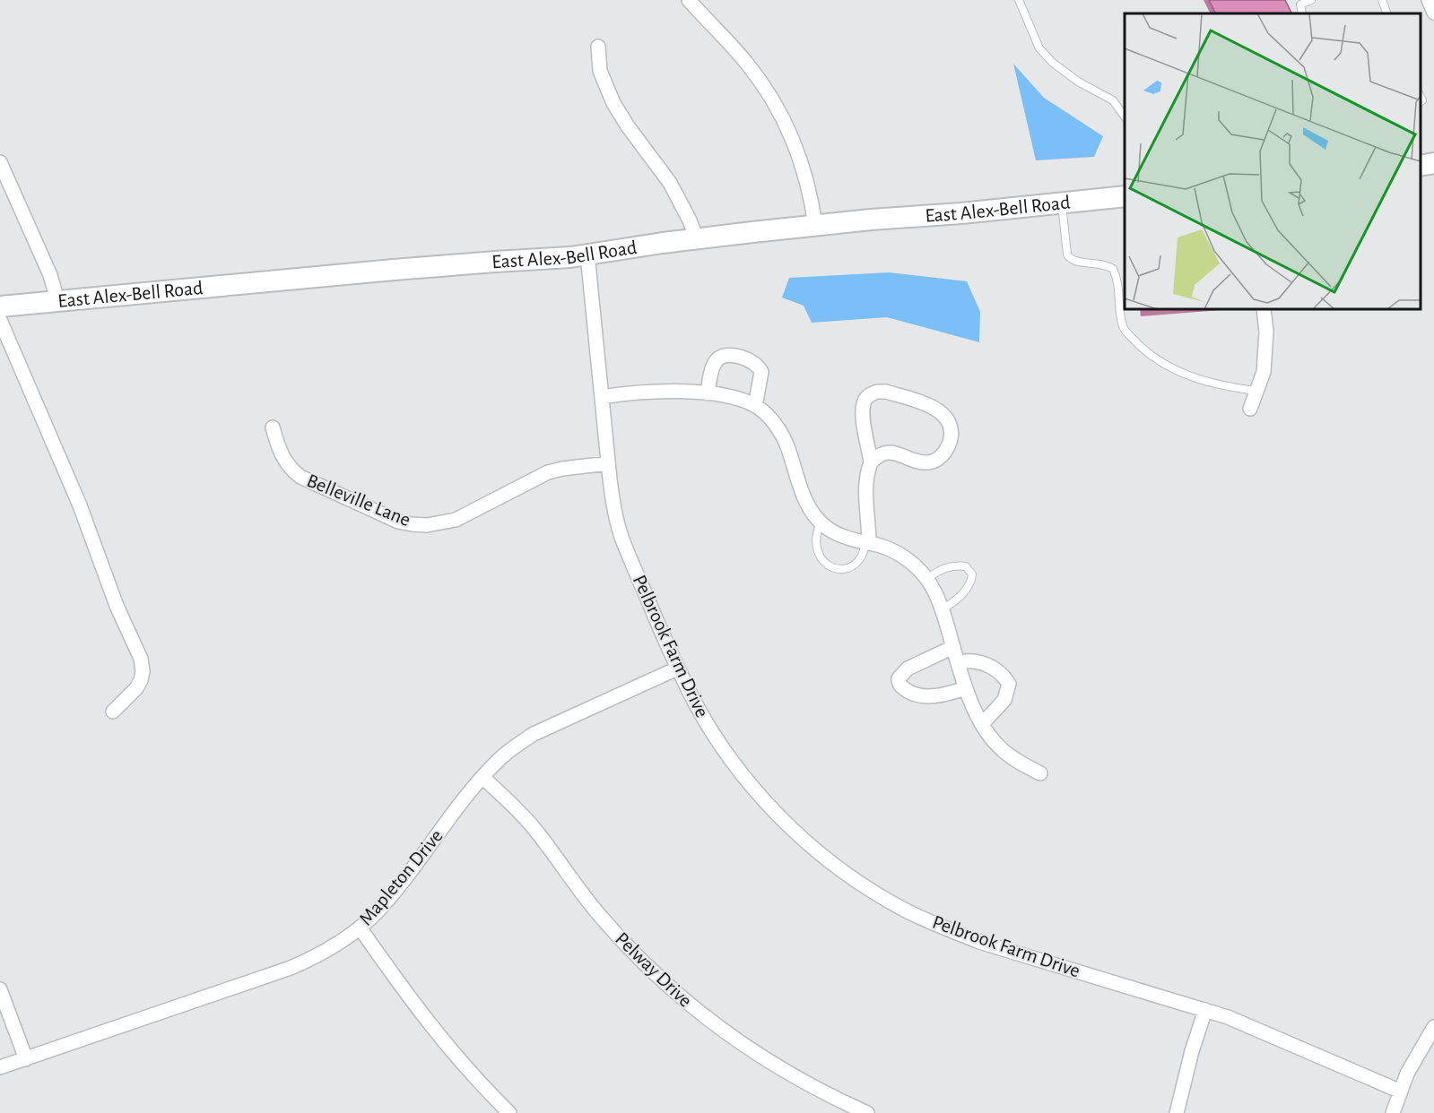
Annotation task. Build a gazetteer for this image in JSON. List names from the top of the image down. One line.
{"streets":{"main road":["East Alex-Bell Road"],"street":["Belleville Lane","Pelbrook Farm Drive","Mapleton Drive","Pelway Drive"]},"crossings":[["East Alex-Bell Road","Pelbrook Farm Drive"],["Belleville Lane","Pelbrook Farm Drive"],["Pelbrook Farm Drive","Mapleton Drive"],["Mapleton Drive","Pelway Drive"]]}
